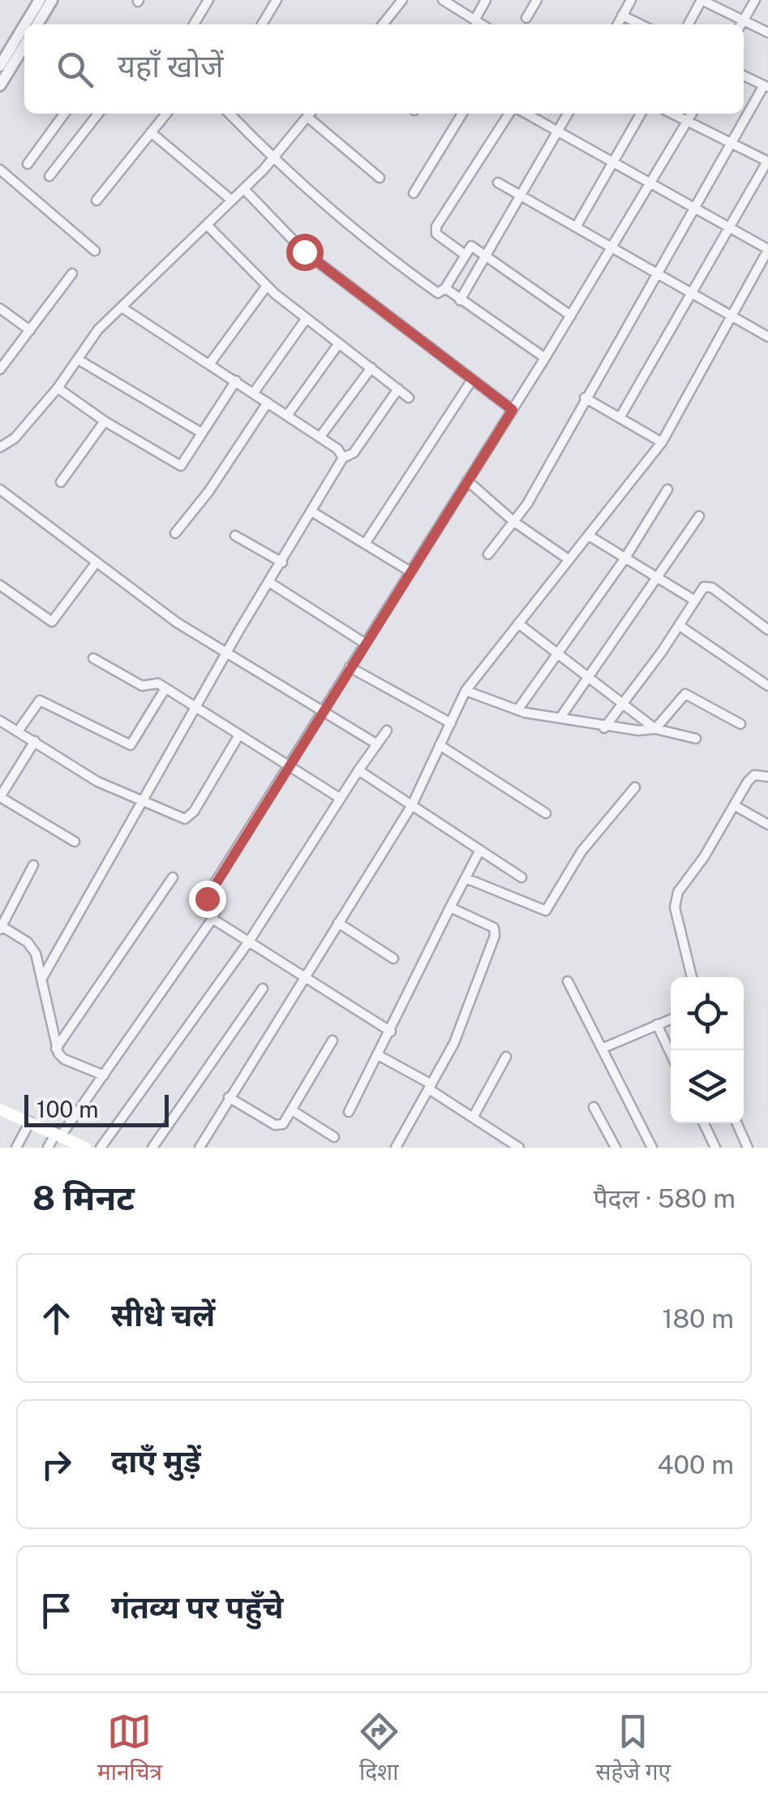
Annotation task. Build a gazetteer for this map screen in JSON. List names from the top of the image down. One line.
{"scale_bar":"100 m","page":{"search":"यहाँ खोजें","scale":"100 m","heading":["8 मिनट","पैदल · 580 m"],"list":[["सीधे चलें","180 m"],["दाएँ मुड़ें","400 m"],"गंतव्य पर पहुँचे"],"nav":["मानचित्र","दिशा","सहेजे गए"]}}
